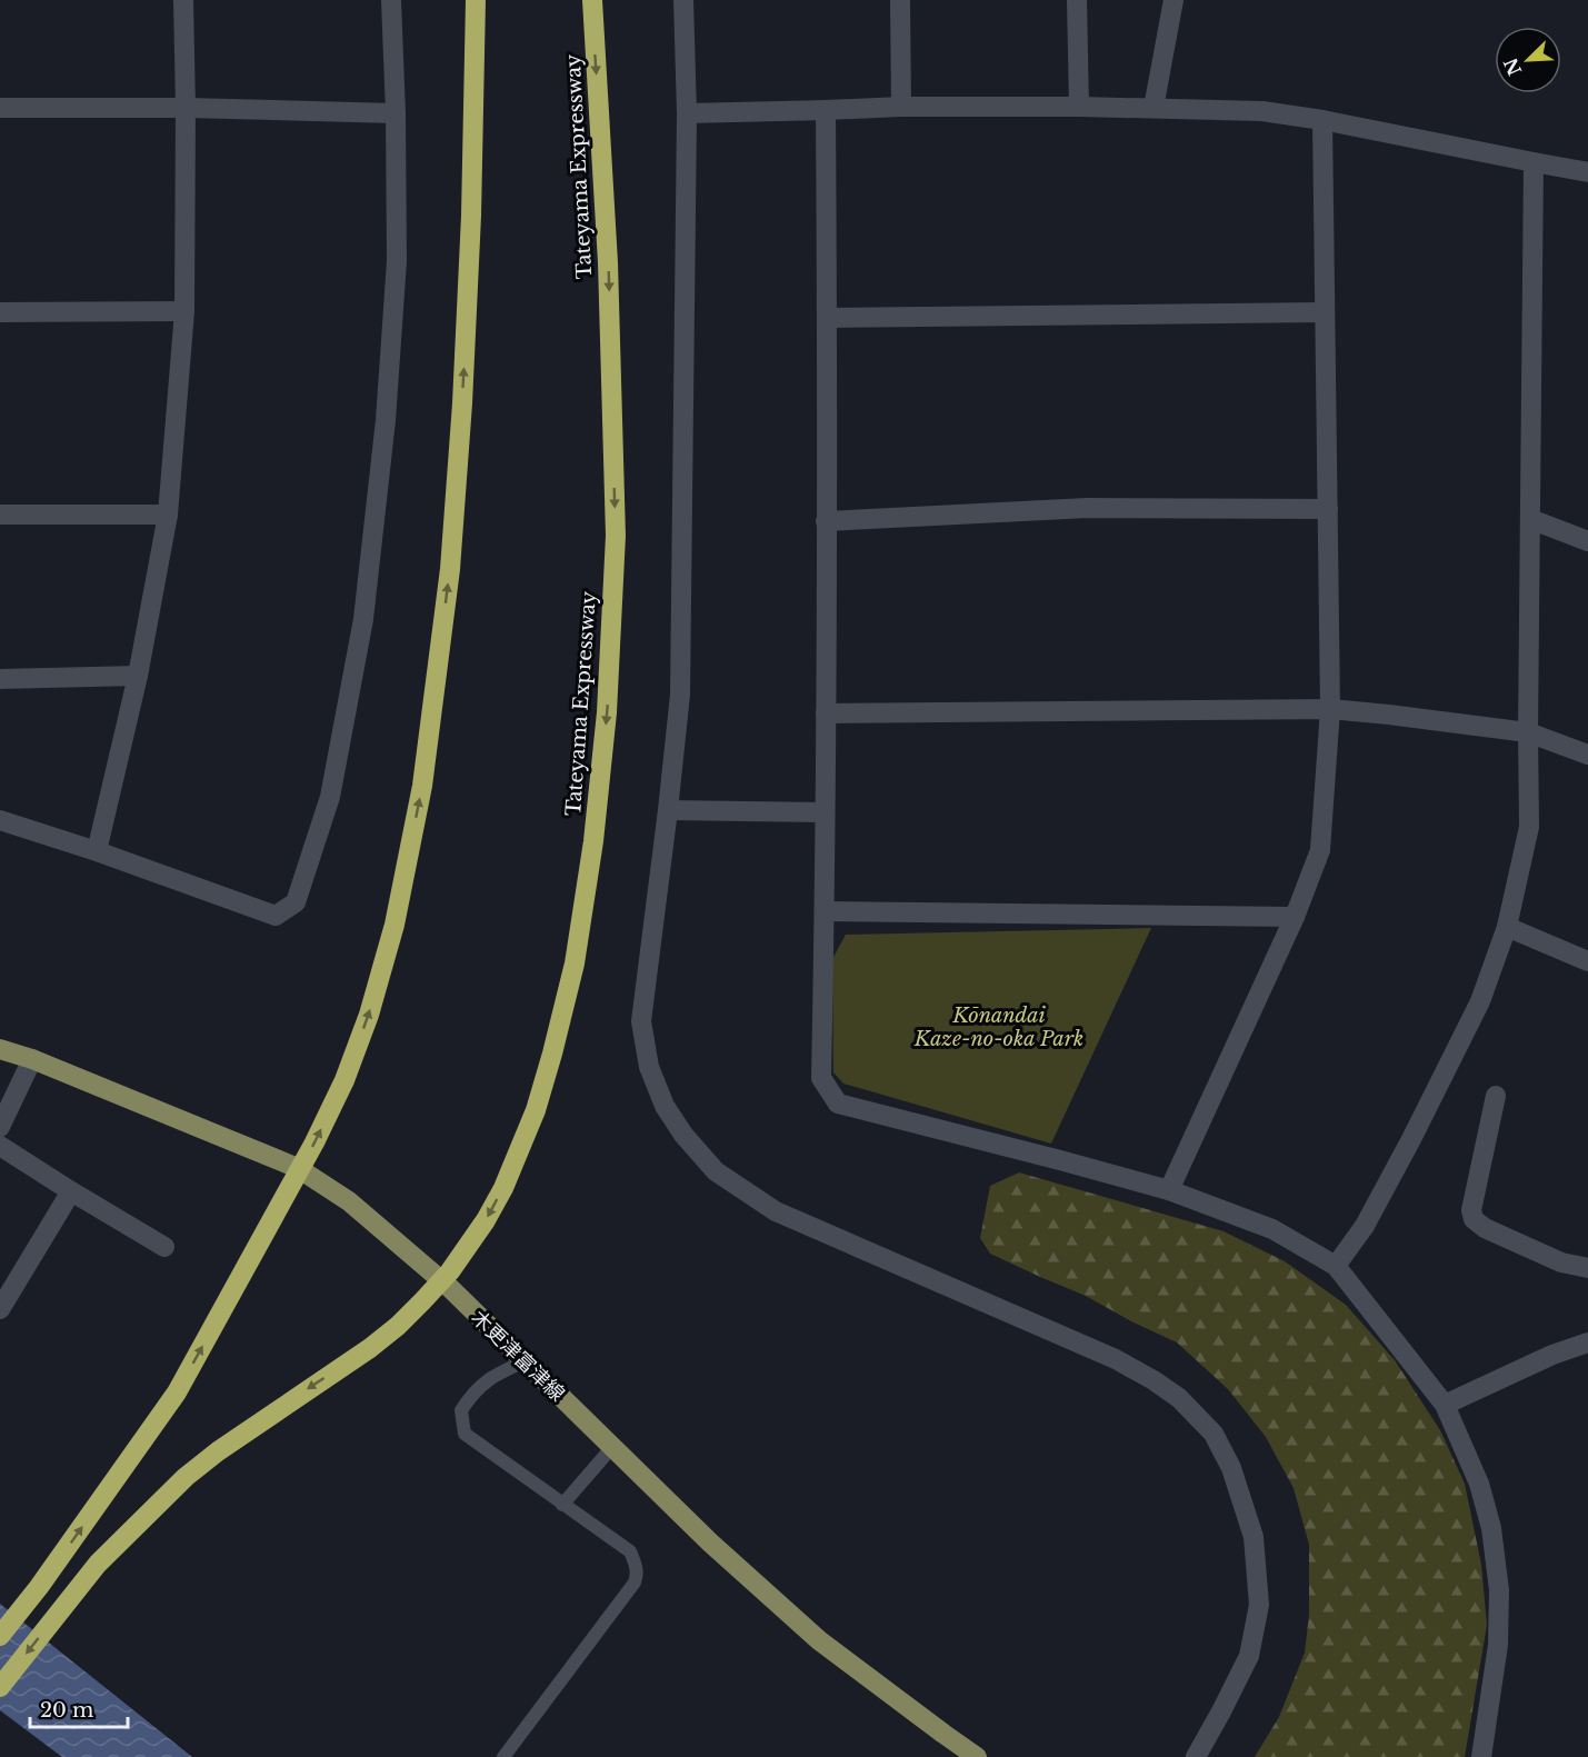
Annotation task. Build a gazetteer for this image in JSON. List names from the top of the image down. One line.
{"streets":{"highway":["Tateyama Expressway"],"main road":["木更津富津線"]},"parks":["Kōnandai Kaze-no-oka Park"],"scale_bar":"20 m","north":"bottom left"}
